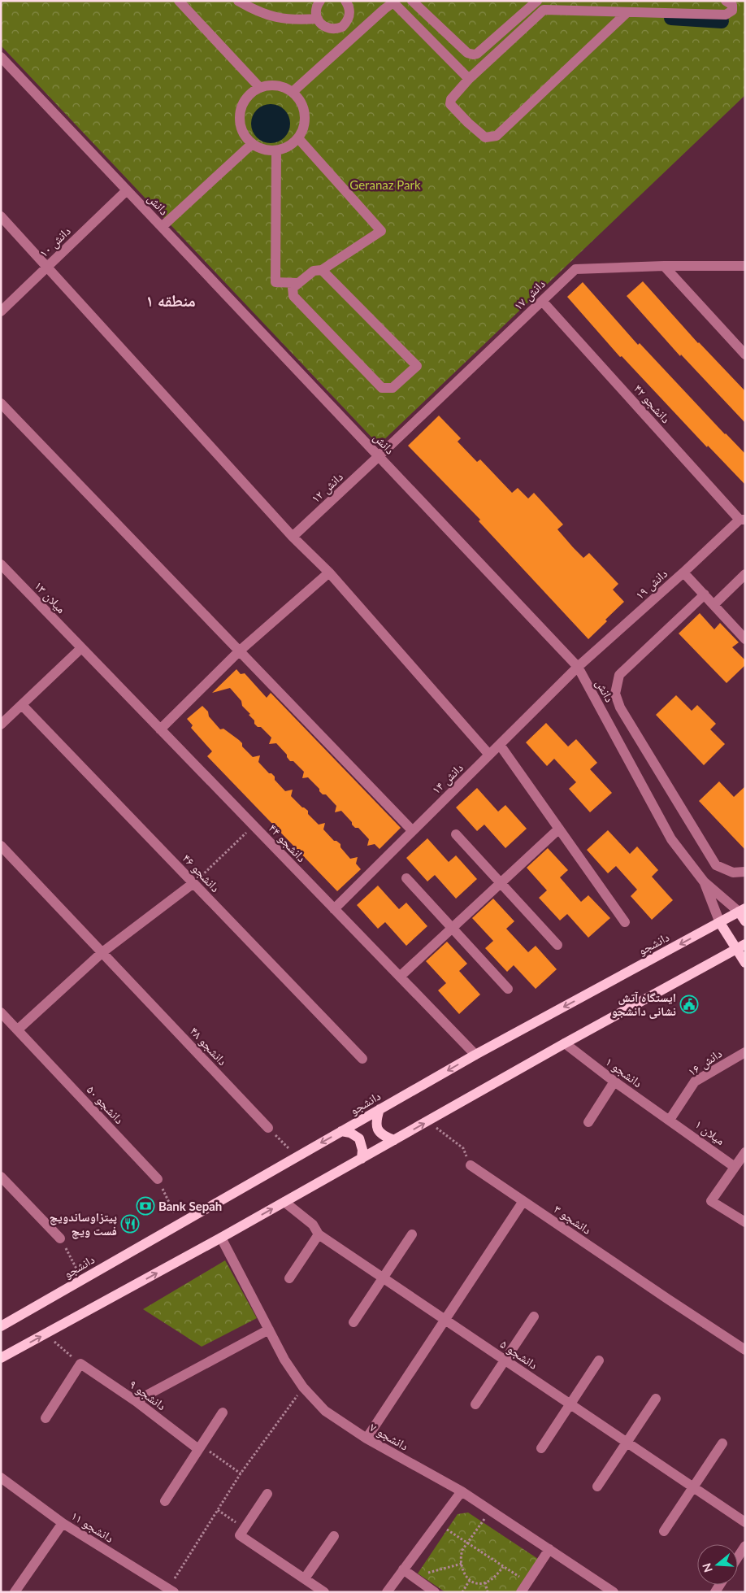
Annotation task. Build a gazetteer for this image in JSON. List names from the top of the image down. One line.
{"streets":{"main road":["دانش","دانشجو"],"street":["دانش ۱۰","دانش ۱۷","دانشجو ۴۲","دانش ۱۲","دانش ۱۹","میلان ۱۳","دانش ۱۴","دانشجو ۴۴","دانشجو ۴۶","دانشجو ۴۸","دانش ۱۶","دانشجو ۱","دانشجو ۵۰","میلان ۱","دانشجو ۳","دانشجو ۵","دانشجو ۹","دانشجو ۷","دانشجو ۱۱"]},"crossings":[["دانش","دانش ۱۰"],["دانش","دانش ۱۷"],["دانش","دانش ۱۲"],["دانش","دانش ۱۹"],["دانش","دانش ۱۴"],["دانش","دانشجو"],["دانش ۱۷","دانشجو ۴۲"],["دانش ۱۷","دانش ۱۲"],["دانشجو ۴۲","دانش ۱۹"],["دانش ۱۹","دانش ۱۴"],["میلان ۱۳","دانشجو ۴۴"],["دانش ۱۴","دانشجو ۴۴"],["دانشجو ۴۴","دانشجو"],["دانش ۱۶","دانشجو ۱"],["دانش ۱۶","میلان ۱"],["دانشجو ۱","میلان ۱"]],"districts":["منطقه ۱"],"parks":["Geranaz Park"],"places":{"public building":["ایستگاه آتش نشانی دانشجو"],"bank":["Bank Sepah"],"restaurant":["پیتزاوساندویچ فست ویچ"]},"north":"left"}
